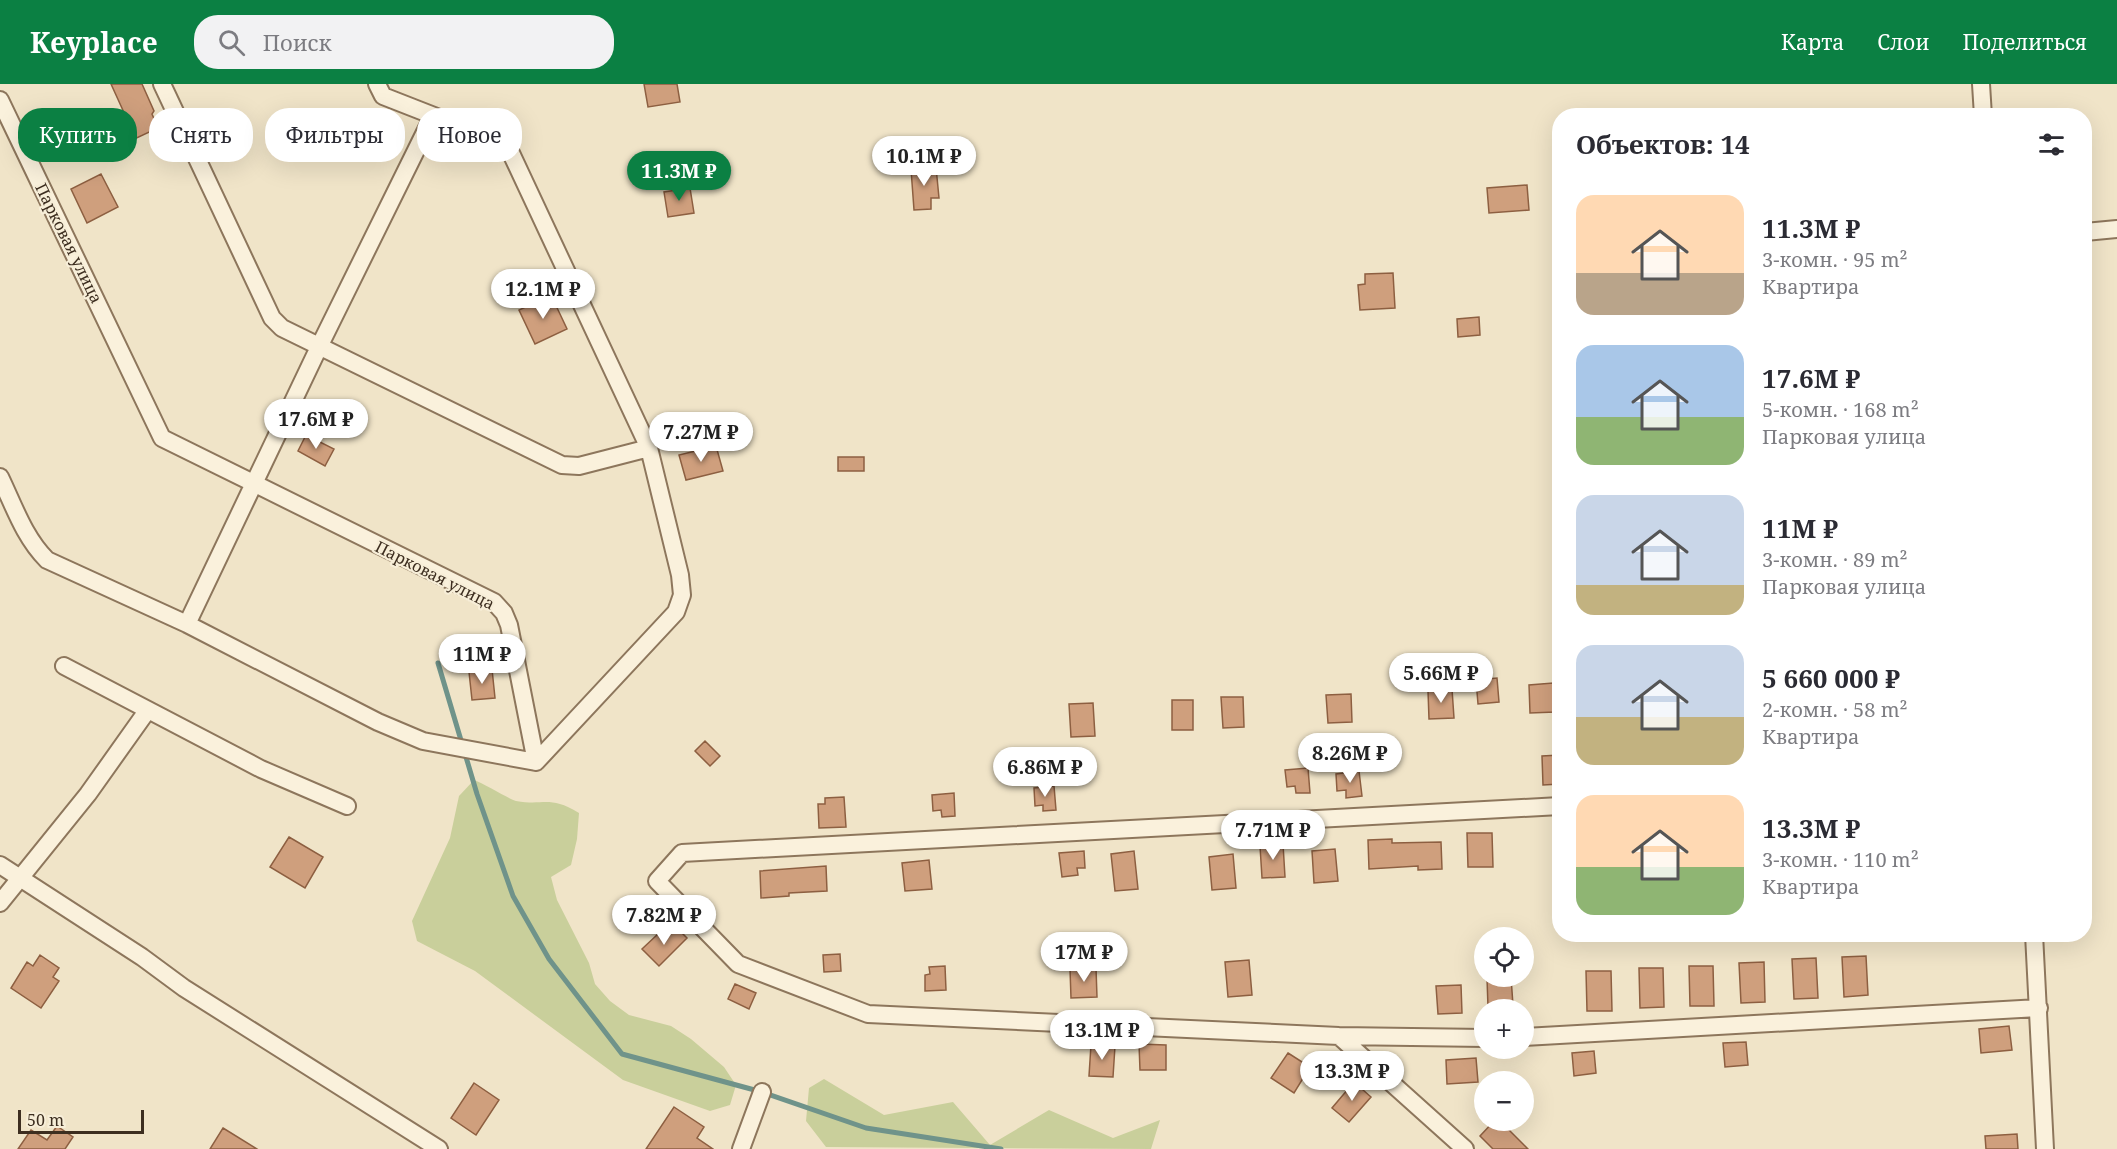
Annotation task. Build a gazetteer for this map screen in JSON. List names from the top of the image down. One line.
{"streets":{"street":["Парковая улица"]},"scale_bar":"50 m","page":{"header":"Keyplace","search":"Поиск","nav":["Карта","Слои","Поделиться"],"chip":["Купить","Снять","Фильтры","Новое"],"heading":"Объектов: 14","price":["10.1M ₽","11.3M ₽","12.1M ₽","17.6M ₽","7.27M ₽","11M ₽","5.66M ₽","8.26M ₽","6.86M ₽","7.71M ₽","7.82M ₽","17M ₽","13.1M ₽","13.3M ₽"],"list":[{"name":"11.3M ₽","note":"3-комн. · 95 m² · Квартира"},{"name":"17.6M ₽","note":"5-комн. · 168 m² · Парковая улица"},{"name":"11M ₽","note":"3-комн. · 89 m² · Парковая улица"},{"name":"5 660 000 ₽","note":"2-комн. · 58 m² · Квартира"},{"name":"13.3M ₽","note":"3-комн. · 110 m² · Квартира"}],"map_buttons":["+","−"],"scale":"50 m"}}
